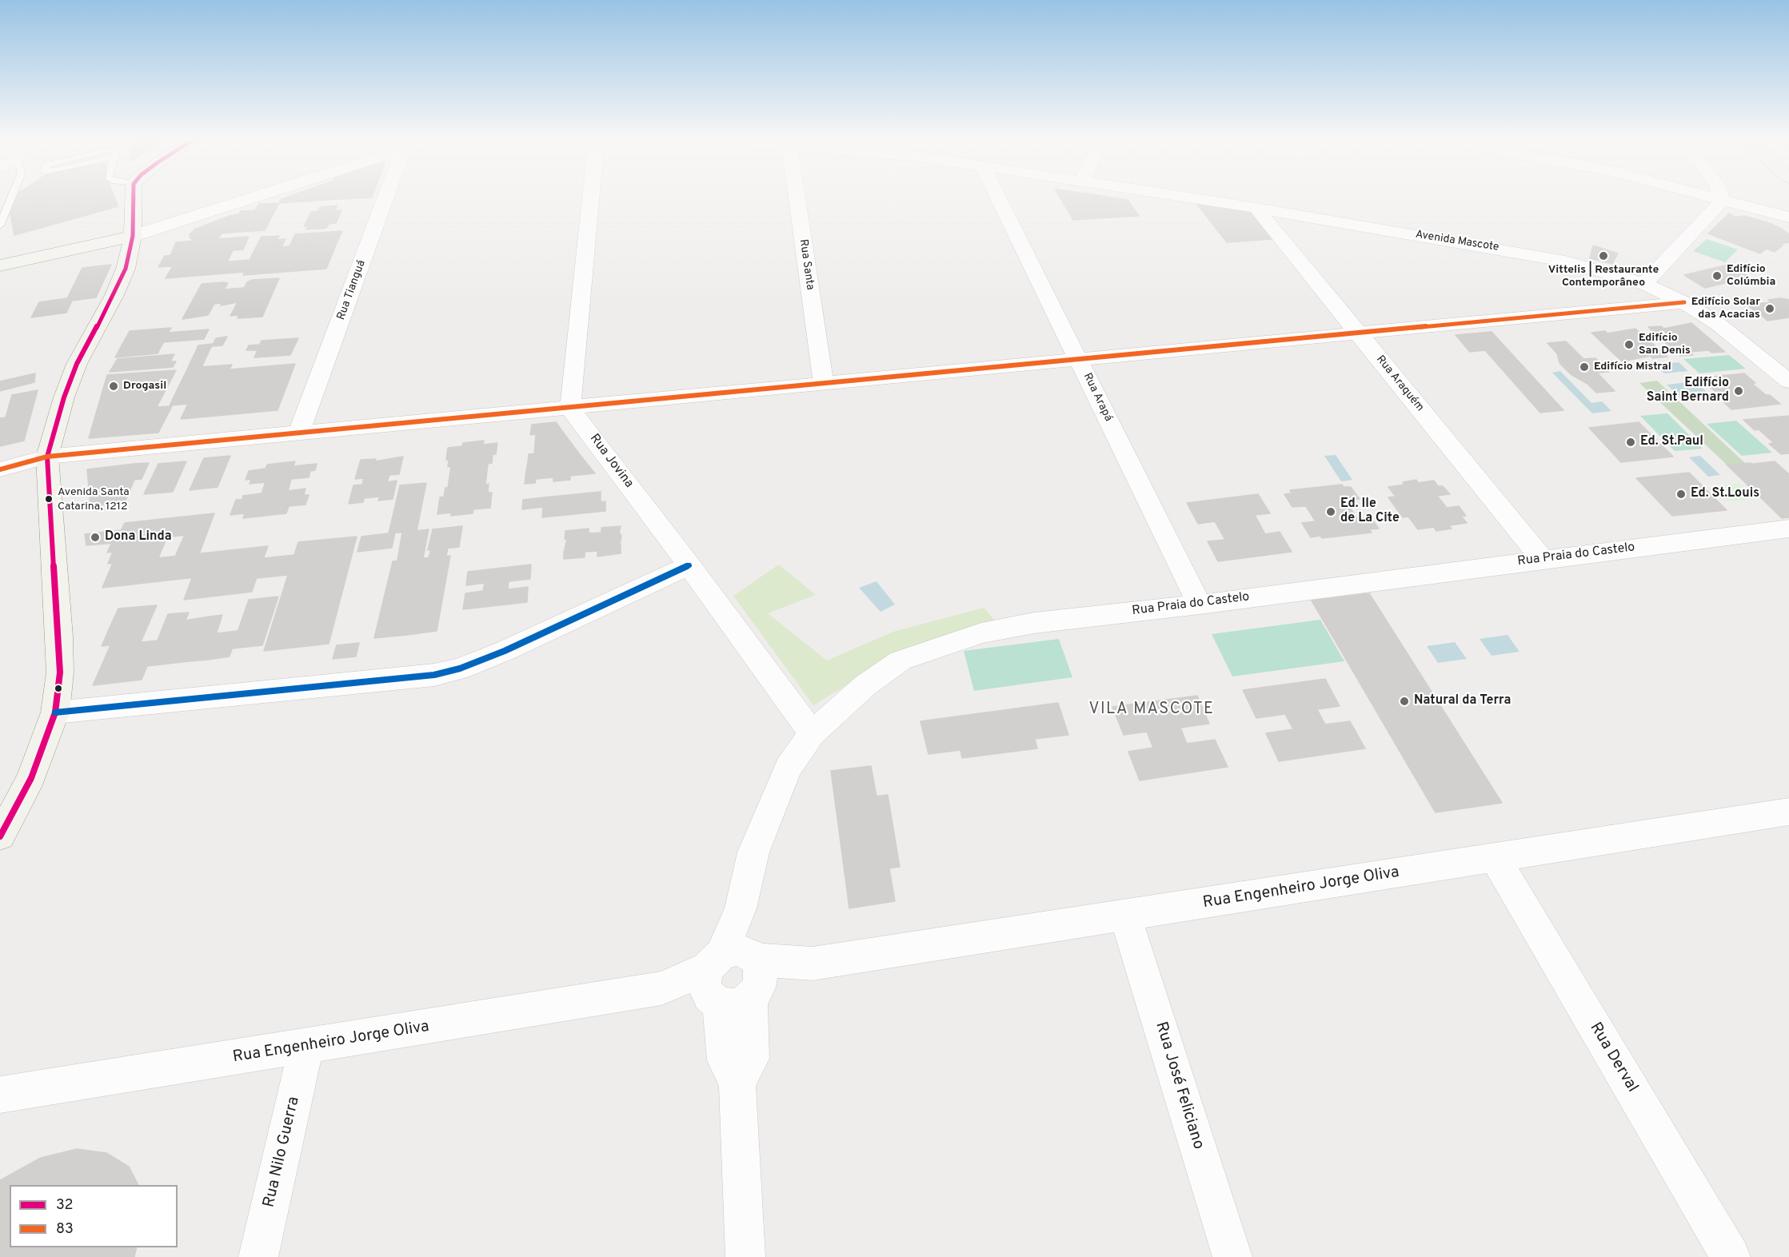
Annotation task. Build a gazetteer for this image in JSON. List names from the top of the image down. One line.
{"streets":{"street":["Avenida Mascote","Rua Santa","Rua Tianguá","Rua Araquém","Rua Arapá","Rua Jovina","Rua Praia do Castelo","Rua Engenheiro Jorge Oliva","Rua Derval","Rua José Feliciano","Rua Nilo Guerra"]},"crossings":[["Avenida Mascote","Rua Araquém"],["Rua Araquém","Rua Praia do Castelo"],["Rua Arapá","Rua Praia do Castelo"],["Rua Jovina","Rua Praia do Castelo"],["Rua Praia do Castelo","Rua Engenheiro Jorge Oliva"],["Rua Engenheiro Jorge Oliva","Rua Derval"],["Rua Engenheiro Jorge Oliva","Rua José Feliciano"],["Rua Engenheiro Jorge Oliva","Rua Nilo Guerra"]],"districts":["VILA MASCOTE"],"places":["Vittelis | Restaurante Contemporâneo","Edifício Colúmbia","Edifício Solar das Acacias","Edifício San Denis","Edifício Mistral","Drogasil","Edifício Saint Bernard","Ed. St.Paul","Ed. St.Louis","Avenida Santa Catarina, 1212","Ed. Ile de La Cite","Dona Linda","Natural da Terra"],"lines":["transit line 32","transit line 83"],"legend":["32","83"]}
